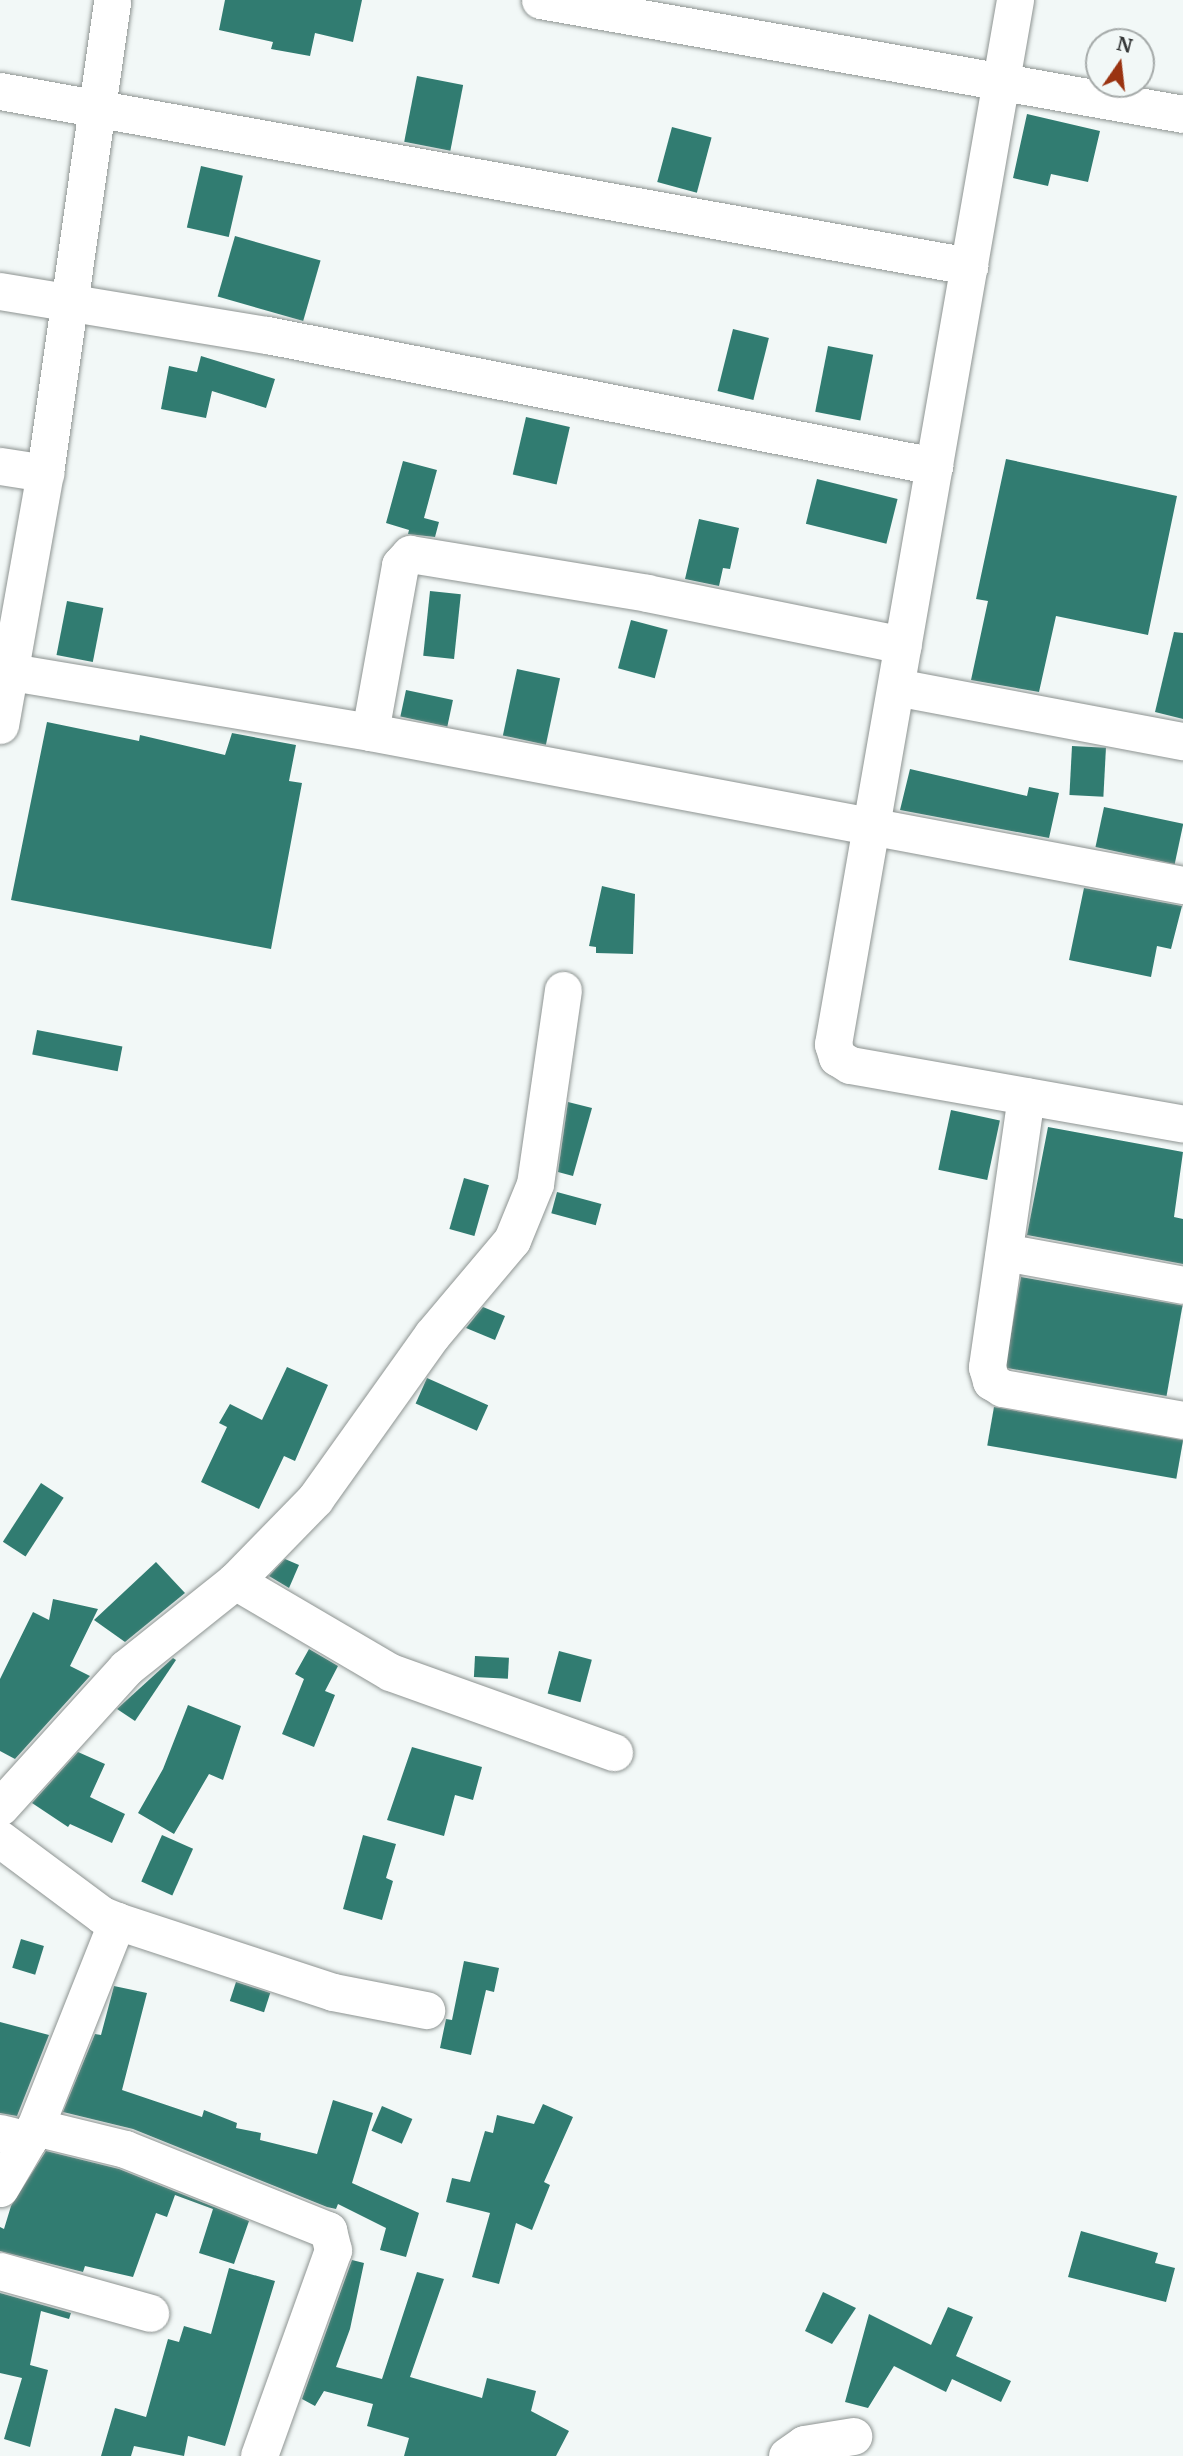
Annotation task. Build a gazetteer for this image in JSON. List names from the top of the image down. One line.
{"north":"top"}
